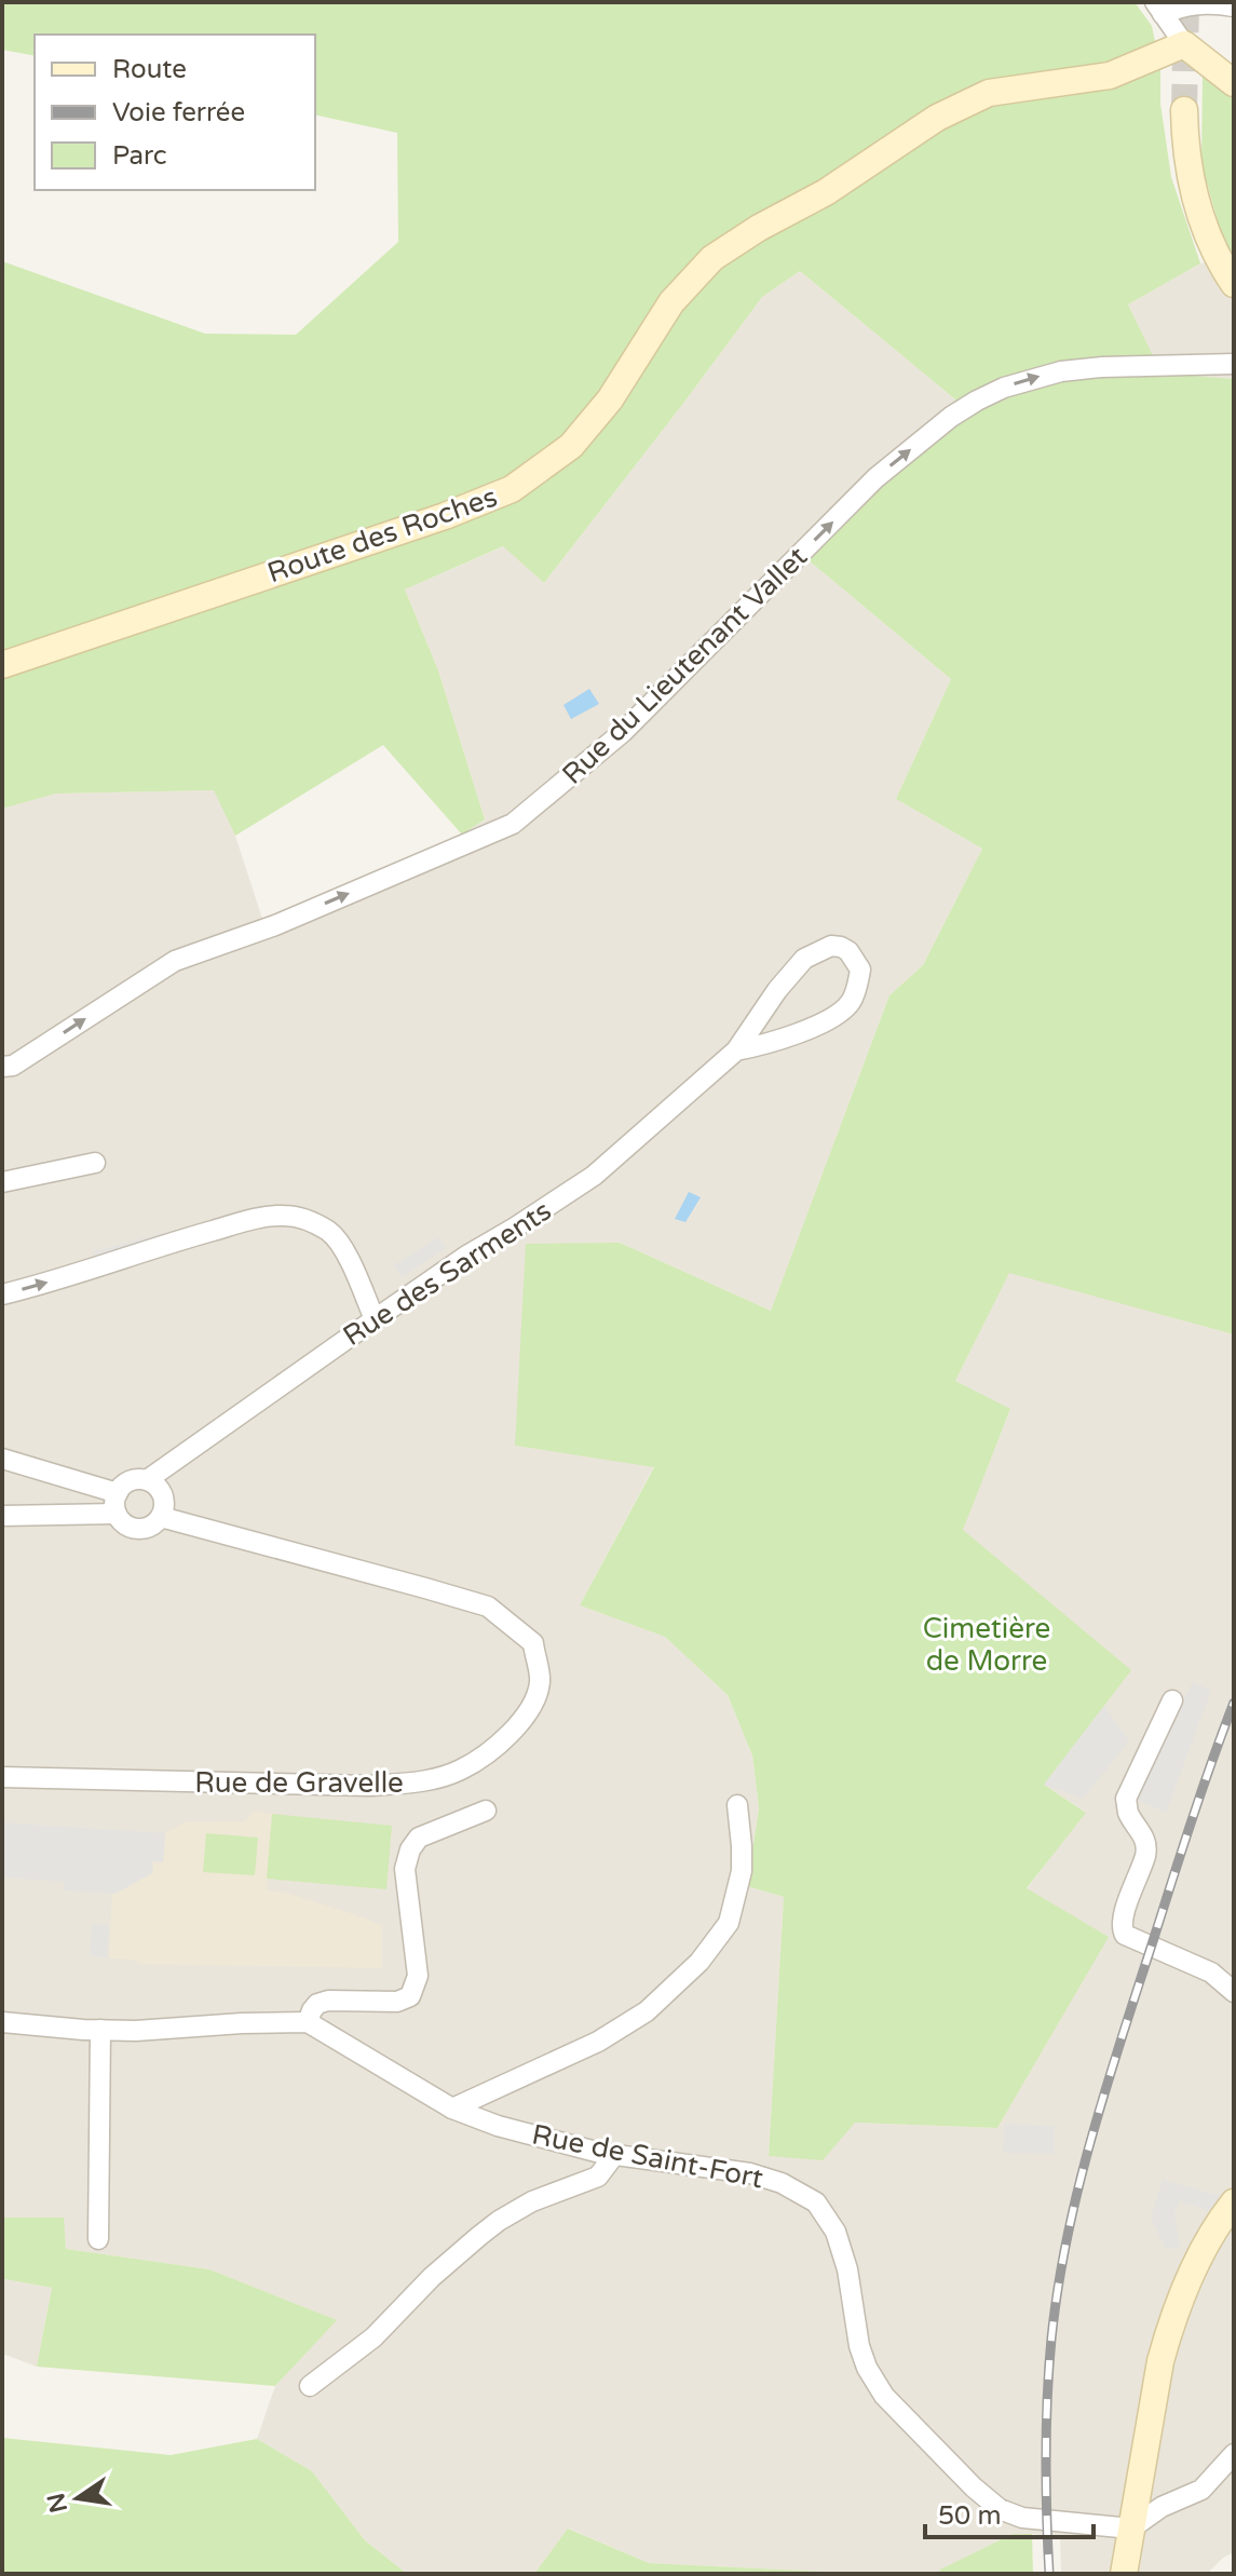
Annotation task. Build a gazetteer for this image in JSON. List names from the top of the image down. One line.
{"streets":{"street":["Route des Roches","Rue du Lieutenant Vallet","Rue des Sarments","Rue de Gravelle","Rue de Saint-Fort"]},"crossings":[["Rue des Sarments","Rue de Gravelle"]],"one_way":["Rue du Lieutenant Vallet"],"parks":["Cimetière de Morre"],"legend":["Route","Voie ferrée","Parc"],"scale_bar":"50 m","north":"left"}
